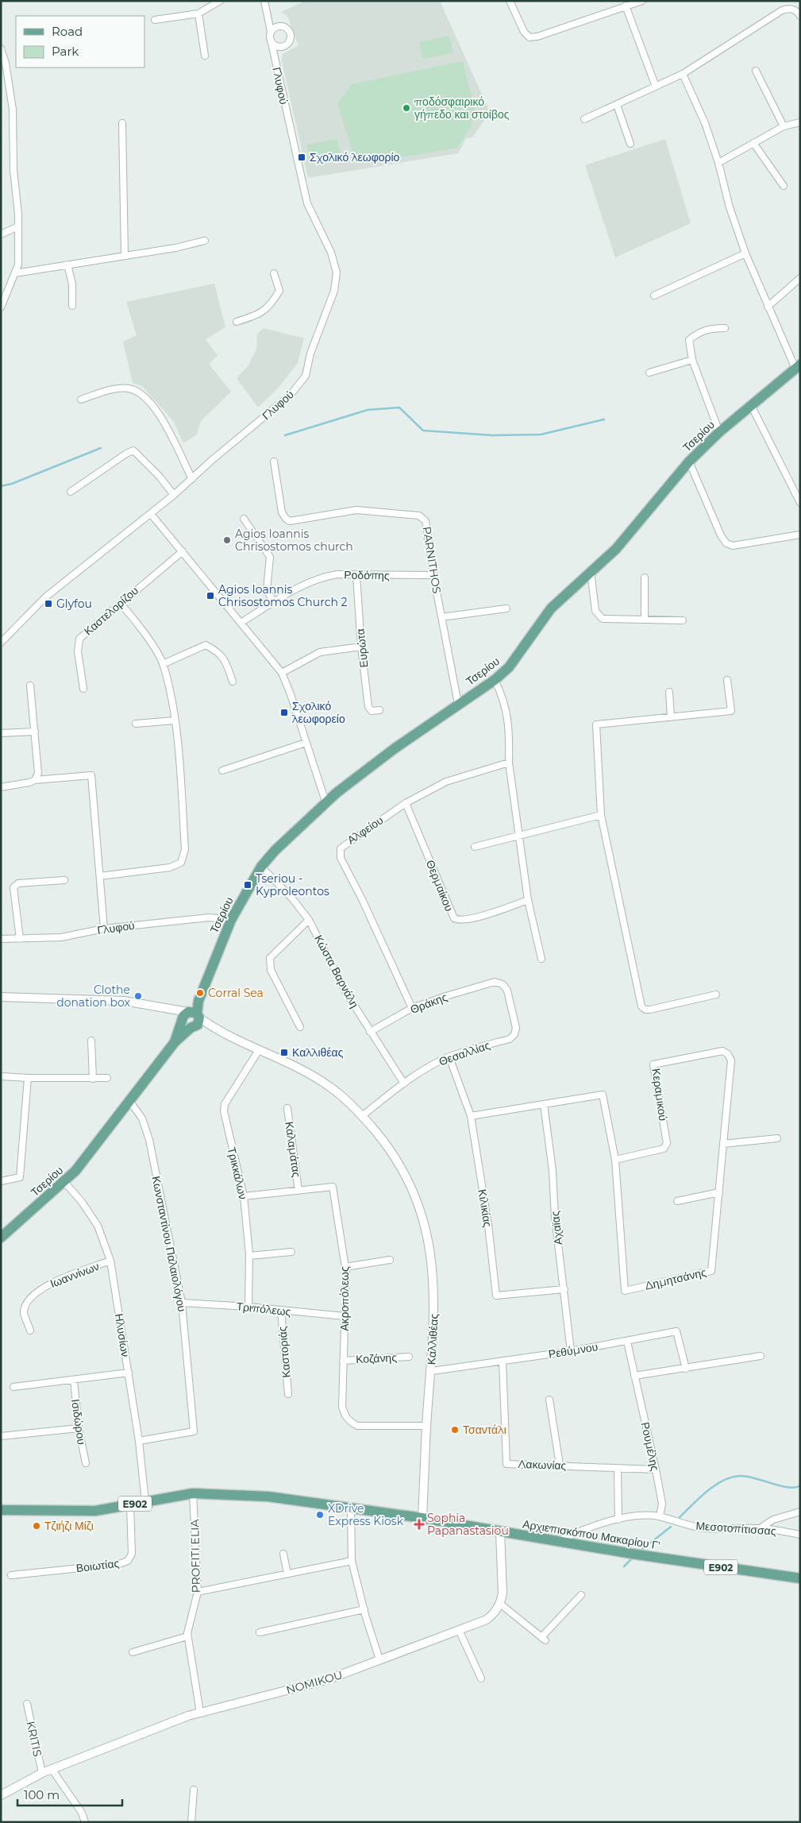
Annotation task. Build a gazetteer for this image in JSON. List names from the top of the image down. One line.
{"streets":{"main road":["Τσερίου","E902","Αρχιεπισκόπου Μακαρίου Γ'"],"street":["Γλυφού","PARNITHOS","Ροδόπης","Καστελορίζου","Ευρώτα","Αλφείου","Θερμαίκου","Κώστα Βαρνάλη","Θράκης","Θεσαλλίας","Κεραμικού","Καλαμάτας","Τρικκάλων","Κιλικίας","Αχαϊας","Κωνσταντίνου Παλαιολόγου","Ιωαννίνων","Δημητσάνης","Ακροπόλεως","Τριπόλεως","Ηλυσίων","Καλλιθέας","Ρεθύμνου","Καστοριάς","Κοζάνης","Ισιδώρου","Ρουμέλης","Λακωνίας","Μεσοτοπίτισσας","PROFITI ELIA","Βοιωτίας","NOMIKOU","KRITIS"]},"crossings":[["Γλυφού","Τσερίου"],["Τσερίου","PARNITHOS"],["Τσερίου","Κώστα Βαρνάλη"],["Τσερίου","Κωνσταντίνου Παλαιολόγου"],["Τσερίου","Ηλυσίων"],["Τσερίου","Καλλιθέας"],["PARNITHOS","Ροδόπης"],["Ροδόπης","Ευρώτα"],["Αλφείου","Θερμαίκου"],["Αλφείου","Θράκης"],["Κώστα Βαρνάλη","Θράκης"],["Κώστα Βαρνάλη","Θεσαλλίας"],["Θράκης","Θεσαλλίας"],["Θεσαλλίας","Κιλικίας"],["Θεσαλλίας","Καλλιθέας"],["Κεραμικού","Δημητσάνης"],["Καλαμάτας","Ακροπόλεως"],["Τρικκάλων","Ακροπόλεως"],["Τρικκάλων","Τριπόλεως"],["Τρικκάλων","Καλλιθέας"],["Κιλικίας","Αχαϊας"],["Αχαϊας","Ρεθύμνου"],["Κωνσταντίνου Παλαιολόγου","Τριπόλεως"],["Κωνσταντίνου Παλαιολόγου","Ηλυσίων"],["Ιωαννίνων","Ηλυσίων"],["Ακροπόλεως","Τριπόλεως"],["Ακροπόλεως","Καλλιθέας"],["Ακροπόλεως","Κοζάνης"],["Τριπόλεως","Καστοριάς"],["Ηλυσίων","Αρχιεπισκόπου Μακαρίου Γ'"],["Καλλιθέας","Ρεθύμνου"],["Καλλιθέας","Αρχιεπισκόπου Μακαρίου Γ'"],["Ρεθύμνου","Ρουμέλης"],["Ρεθύμνου","Λακωνίας"],["Ρουμέλης","Λακωνίας"],["Ρουμέλης","Μεσοτοπίτισσας"],["Μεσοτοπίτισσας","Αρχιεπισκόπου Μακαρίου Γ'"],["Αρχιεπισκόπου Μακαρίου Γ'","PROFITI ELIA"],["Αρχιεπισκόπου Μακαρίου Γ'","Βοιωτίας"],["PROFITI ELIA","NOMIKOU"],["NOMIKOU","KRITIS"]],"places":{"other":["ποδόσφαιρικό γήπεδο και στοίβος","Agios Ioannis Chrisostomos church","Corral Sea","Clothe donation box","Τσαντάλι","XDrive Express Kiosk","Τζιήζι Μίζι"],"transit":["Σχολικό λεωφορίο","Agios Ioannis Chrisostomos Church 2","Glyfou","Σχολικό λεωφορείο","Tseriou - Kyproleontos","Καλλιθέας"],"health":["Sophia Papanastasiou"]},"legend":["Road","Park"],"scale_bar":"100 m"}
